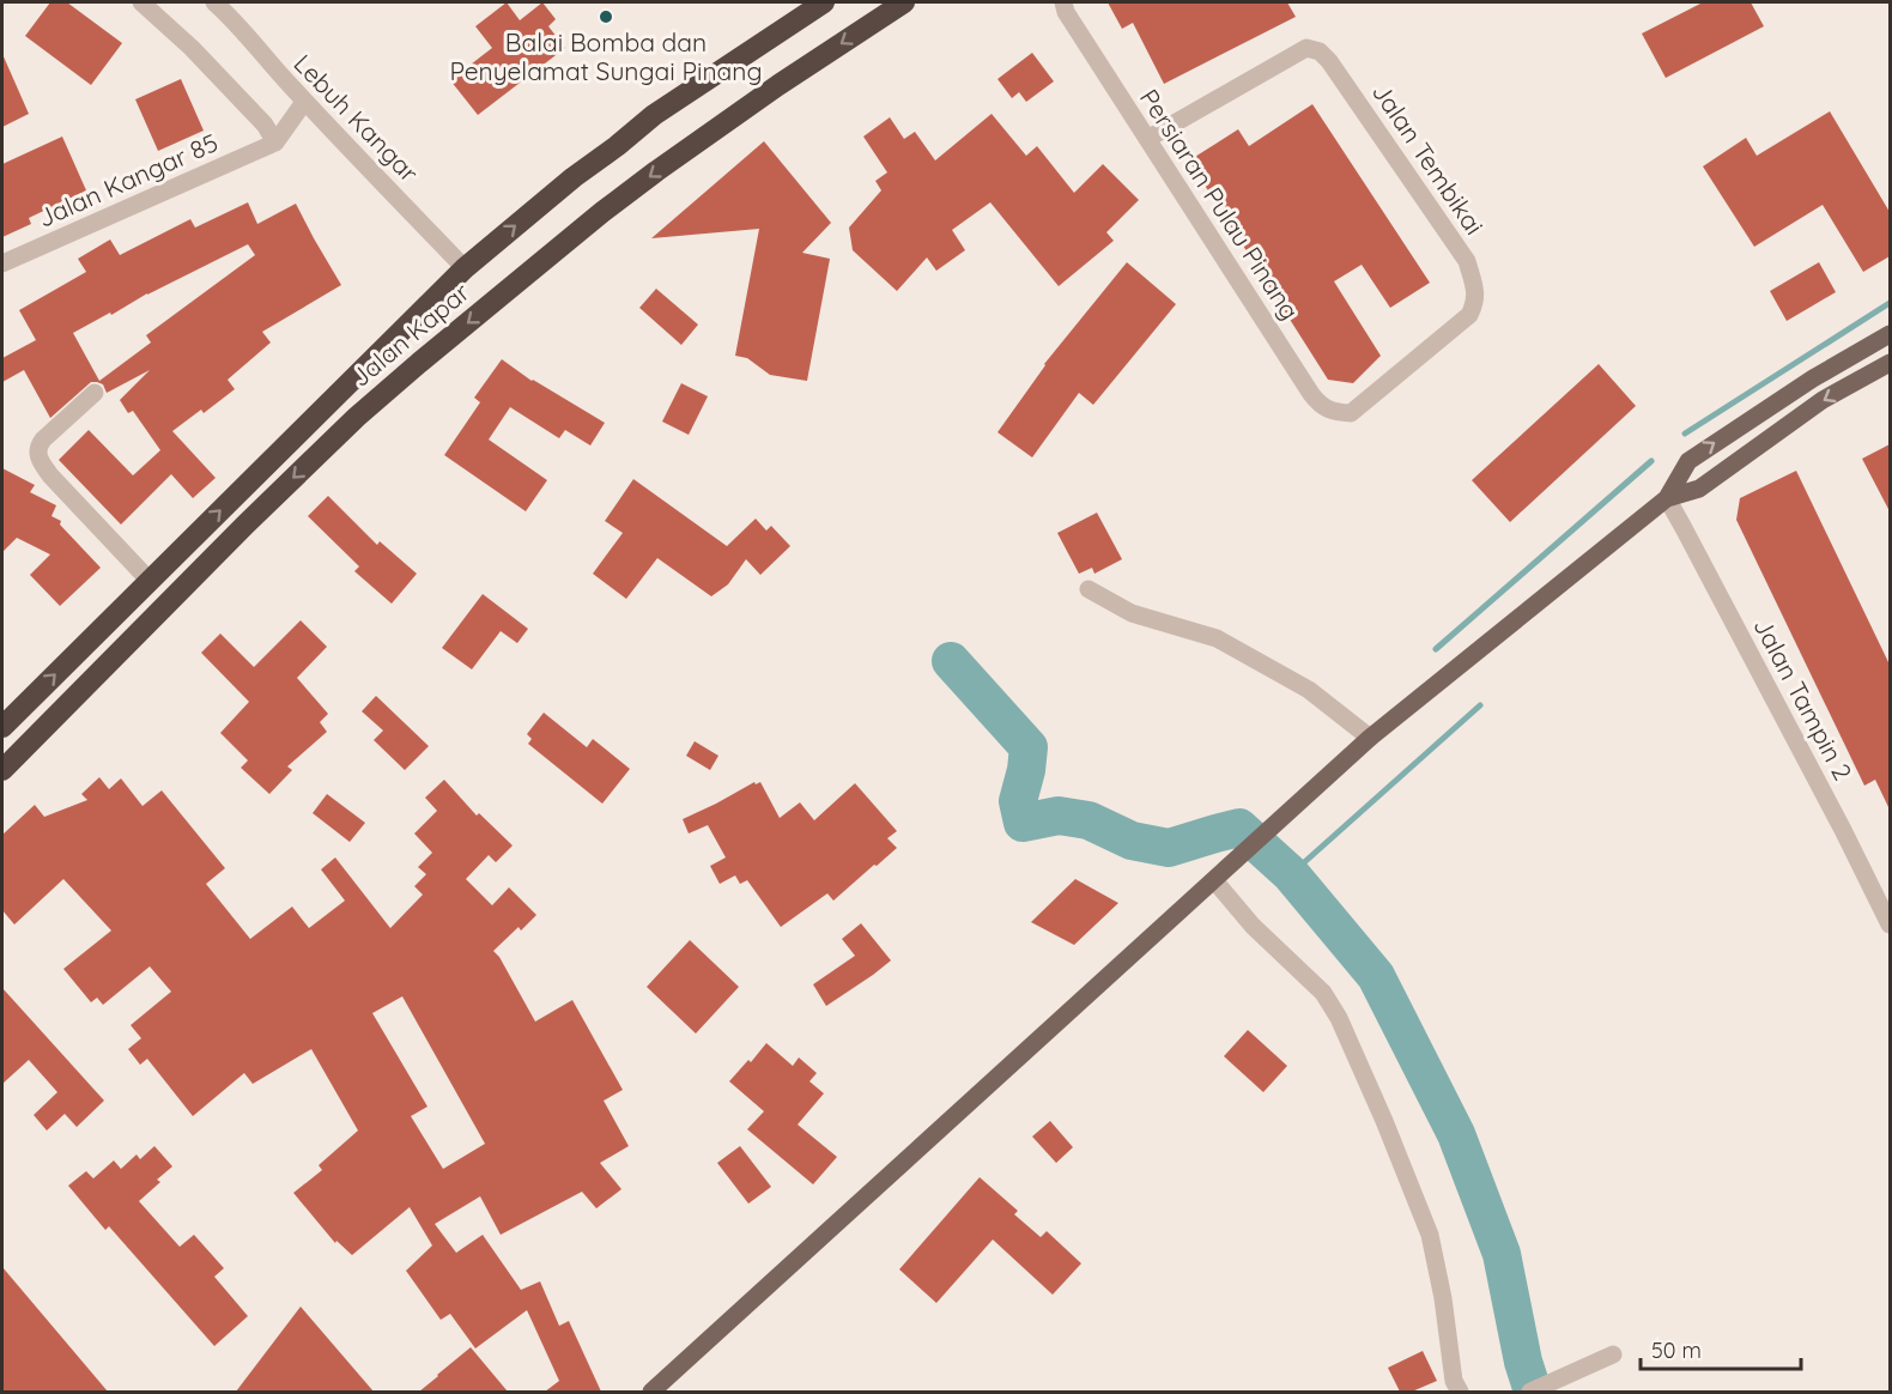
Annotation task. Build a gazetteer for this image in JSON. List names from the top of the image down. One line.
{"streets":{"highway":["Jalan Kapar"],"street":["Lebuh Kangar","Jalan Tembikai","Jalan Kangar 85","Persiaran Pulau Pinang","Jalan Tampin 2"]},"crossings":[["Lebuh Kangar","Jalan Kapar"],["Jalan Tembikai","Persiaran Pulau Pinang"]],"places":["Balai Bomba dan Penyelamat Sungai Pinang"],"scale_bar":"50 m"}
